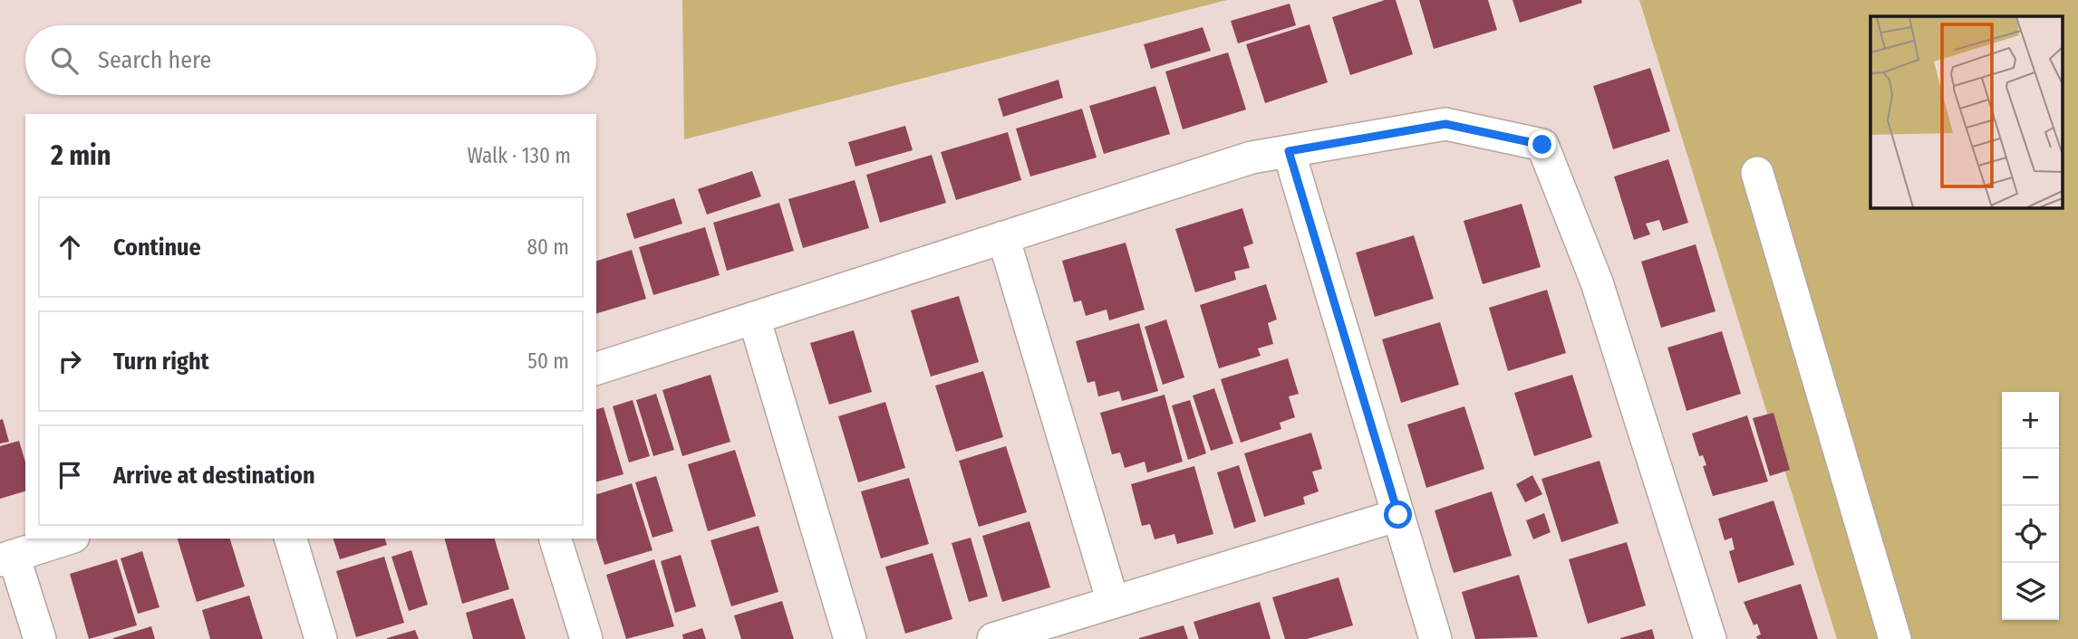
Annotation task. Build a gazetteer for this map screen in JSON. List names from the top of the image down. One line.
{"page":{"search":"Search here","heading":["2 min","Walk · 130 m"],"list":[["Continue","80 m"],["Turn right","50 m"],"Arrive at destination"],"map_buttons":["+","−"]}}
